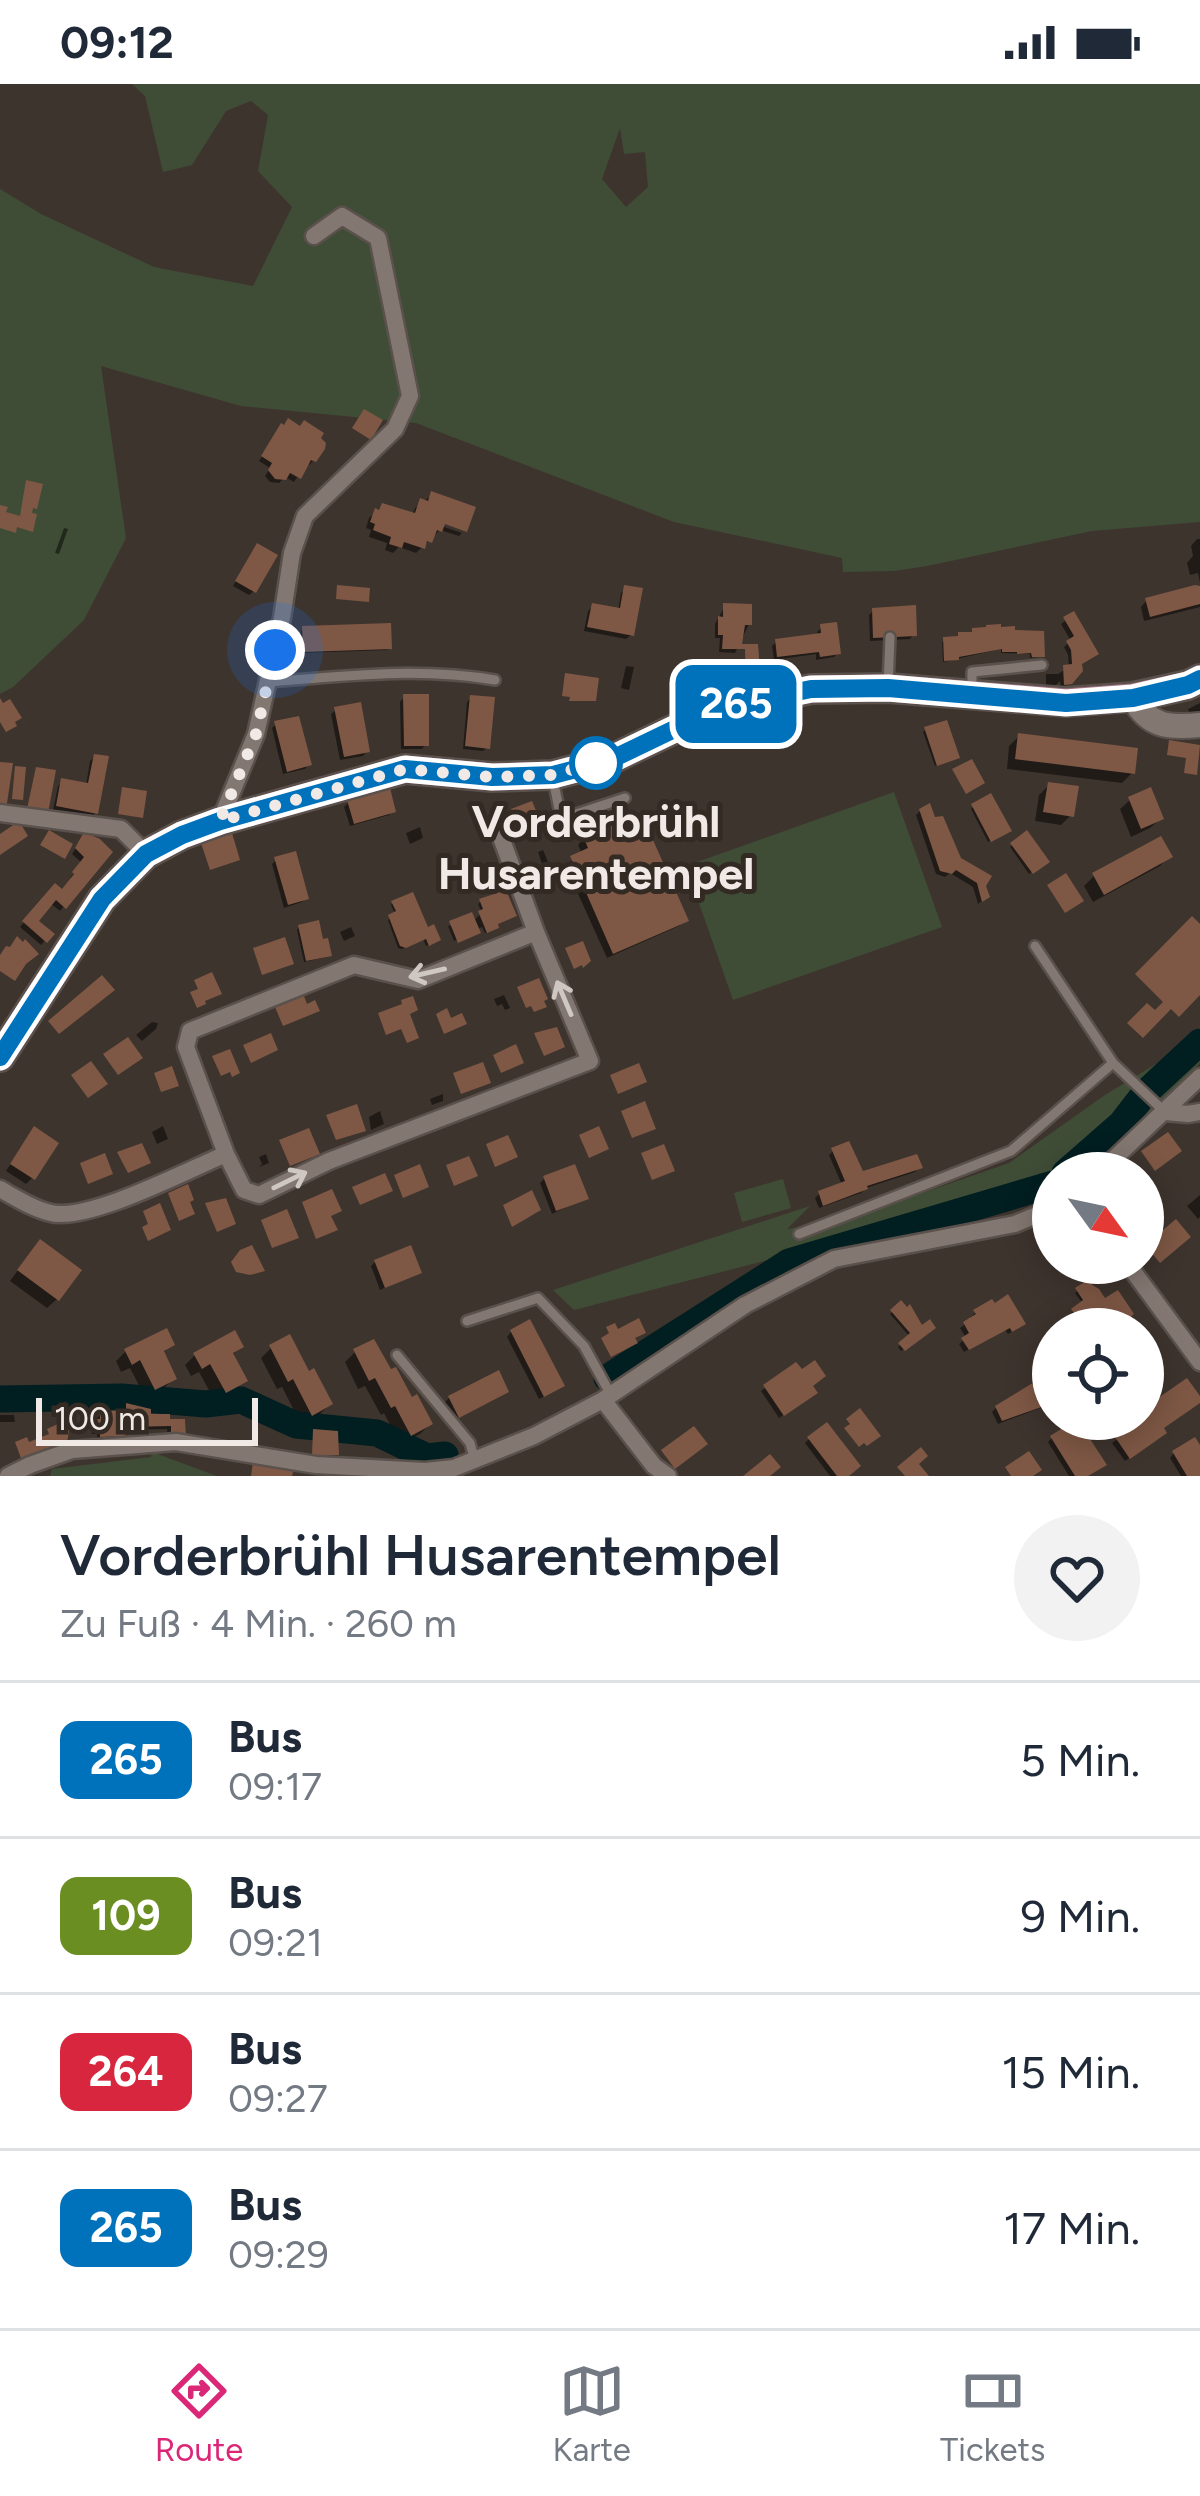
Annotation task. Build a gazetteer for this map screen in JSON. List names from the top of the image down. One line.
{"places":["Vorderbrühl Husarentempel"],"lines":["bus line 265"],"scale_bar":"100 m","north":"bottom right","page":{"status":"09:12","on_map":"265","scale":"100 m","heading":["Vorderbrühl Husarentempel","Zu Fuß · 4 Min. · 260 m"],"list":[{"mark":"265","name":"Bus","note":"09:17","value":"5 Min."},{"mark":"109","name":"Bus","note":"09:21","value":"9 Min."},{"mark":"264","name":"Bus","note":"09:27","value":"15 Min."},{"mark":"265","name":"Bus","note":"09:29","value":"17 Min."}],"tabs":["Route","Karte","Tickets"]}}
